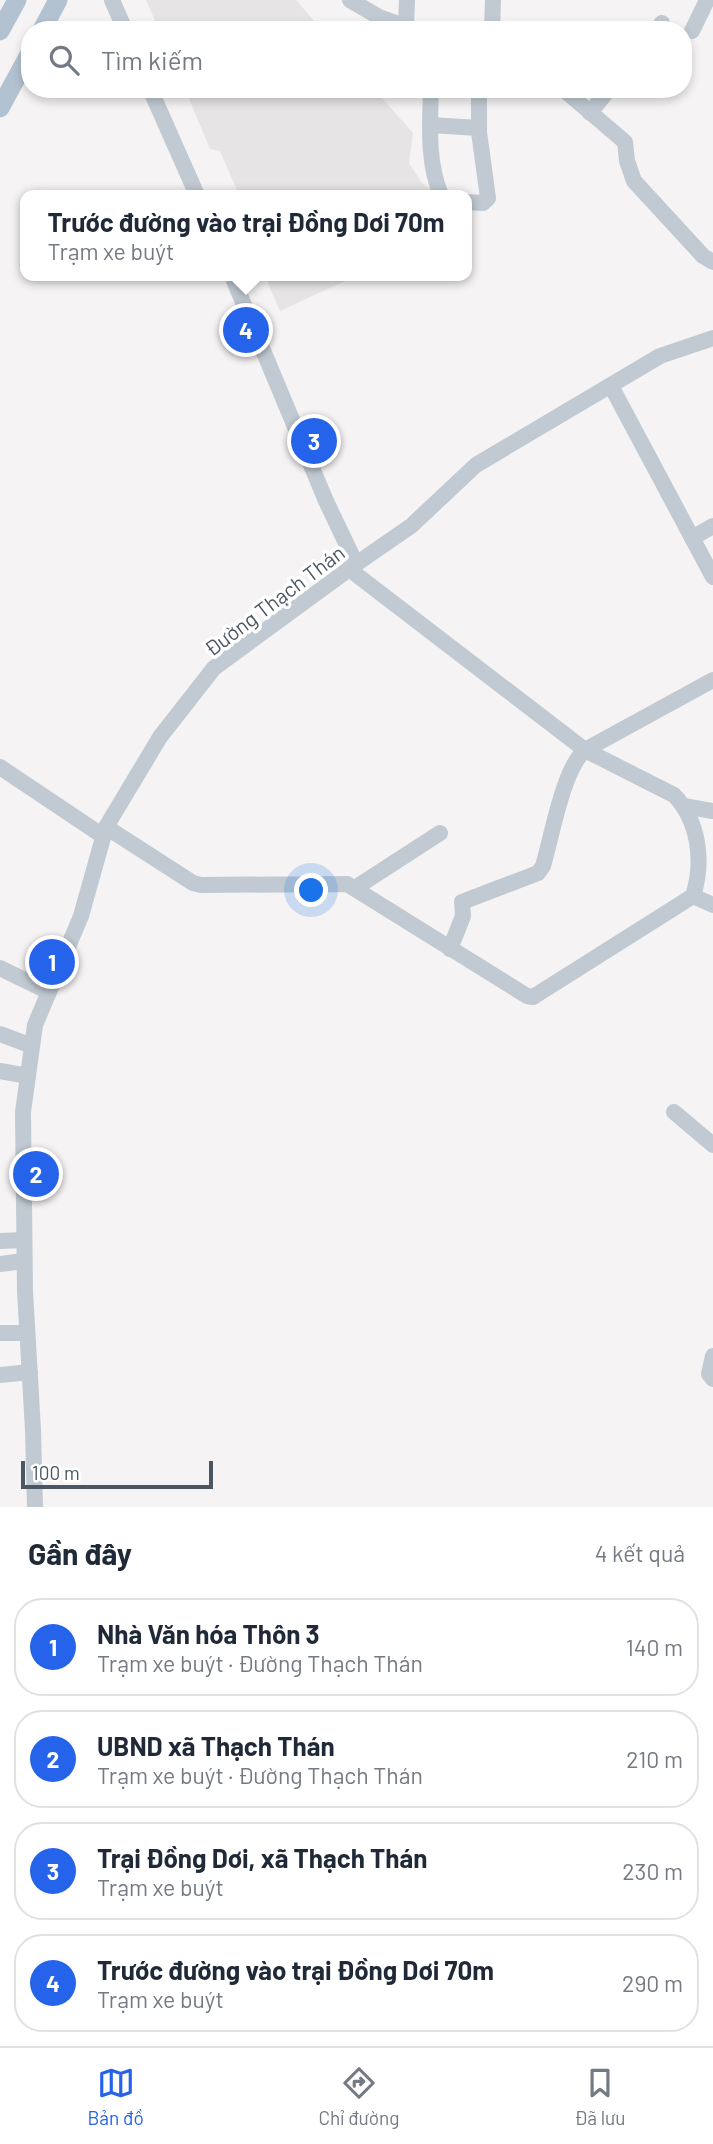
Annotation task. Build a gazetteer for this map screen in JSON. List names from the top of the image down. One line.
{"streets":{"street":["Đường Thạch Thán"]},"scale_bar":"100 m","page":{"search":"Tìm kiếm","popup":["Trước đường vào trại Đồng Dơi 70m","Trạm xe buýt"],"pins":["4","3","1","2"],"scale":"100 m","heading":["Gần đây","4 kết quả"],"list":[{"mark":"1","name":"Nhà Văn hóa Thôn 3","note":"Trạm xe buýt · Đường Thạch Thán","value":"140 m"},{"mark":"2","name":"UBND xã Thạch Thán","note":"Trạm xe buýt · Đường Thạch Thán","value":"210 m"},{"mark":"3","name":"Trại Đồng Dơi, xã Thạch Thán","note":"Trạm xe buýt","value":"230 m"},{"mark":"4","name":"Trước đường vào trại Đồng Dơi 70m","note":"Trạm xe buýt","value":"290 m"}],"nav":["Bản đồ","Chỉ đường","Đã lưu"]}}
